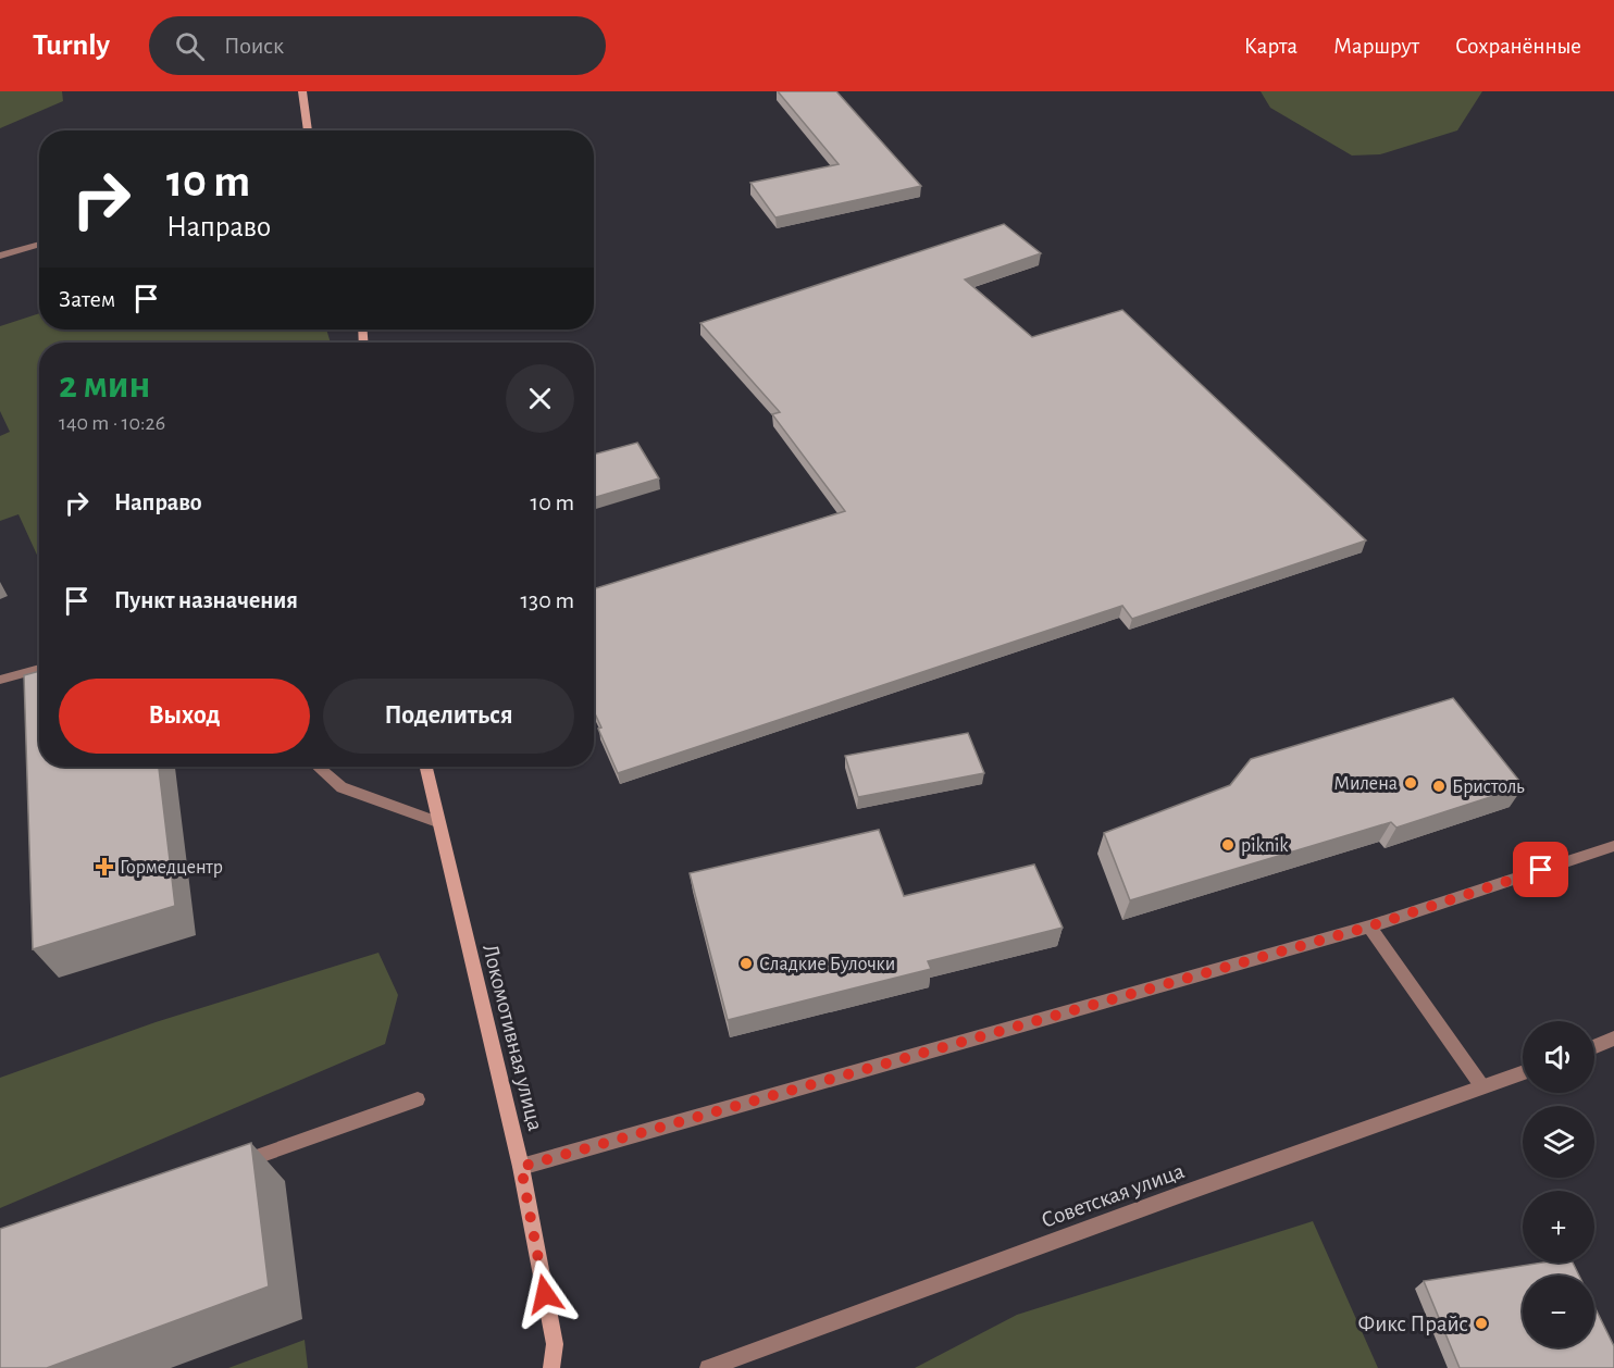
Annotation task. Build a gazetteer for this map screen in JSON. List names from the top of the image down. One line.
{"streets":{"street":["Локомотивная улица","Советская улица"]},"places":{"other":["Милена","Бристоль","piknik","Сладкие Булочки","Фикс Прайс"],"health":["Гормедцентр"]},"page":{"header":"Turnly","search":"Поиск","nav":["Карта","Маршрут","Сохранённые"],"turn":["10 m","Направо"],"then":"Затем","heading":["2 мин","140 m · 10:26"],"list":[{"name":"Направо","value":"10 m"},{"name":"Пункт назначения","value":"130 m"}],"buttons":["Выход","Поделиться"],"map_buttons":["+","−"]}}
